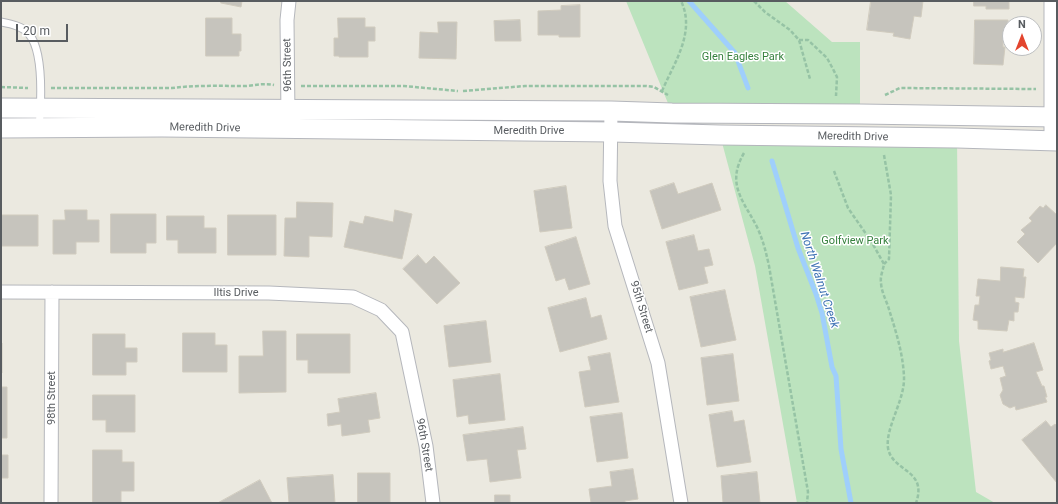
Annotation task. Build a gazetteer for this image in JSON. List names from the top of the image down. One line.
{"streets":{"main road":["Meredith Drive"],"street":["96th Street","Iltis Drive","95th Street","98th Street"]},"crossings":[["96th Street","Meredith Drive"],["96th Street","Iltis Drive"],["Meredith Drive","95th Street"],["Iltis Drive","98th Street"]],"water":["North Walnut Creek"],"parks":["Glen Eagles Park","Golfview Park"],"scale_bar":"20 m","north":"top"}
